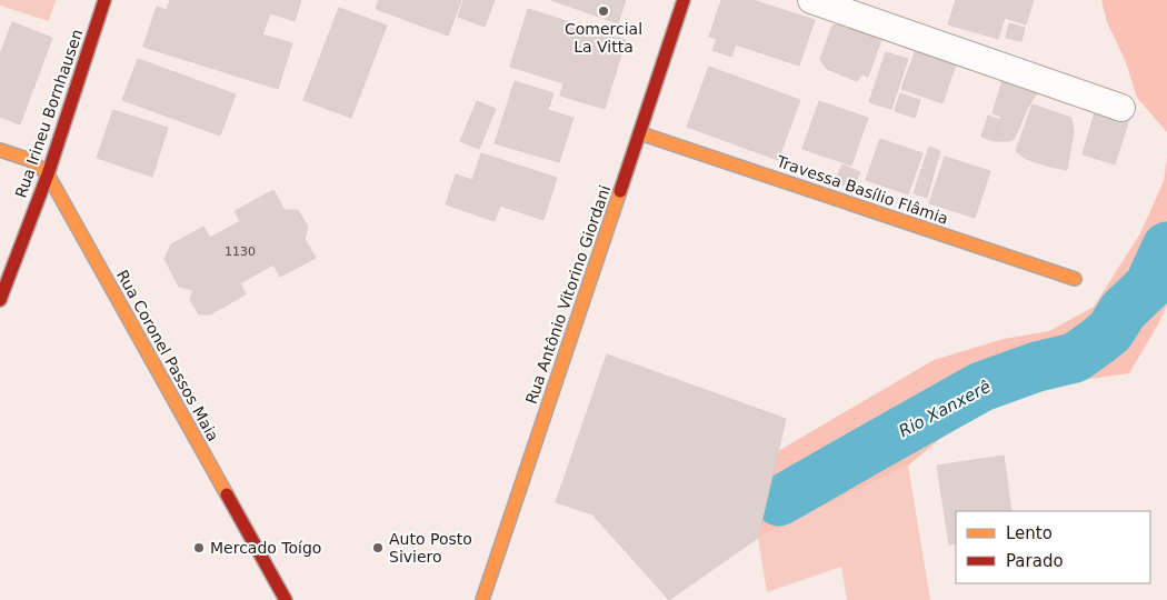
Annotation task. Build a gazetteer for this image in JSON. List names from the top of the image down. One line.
{"streets":{"street":["Rua Irineu Bornhausen","Travessa Basílio Flâmia","Rua Antônio Vitorino Giordani","Rua Coronel Passos Maia"]},"crossings":[["Rua Irineu Bornhausen","Rua Coronel Passos Maia"],["Travessa Basílio Flâmia","Rua Antônio Vitorino Giordani"]],"water":["Rio Xanxerê"],"places":["Comercial La Vitta","Mercado Toígo","Auto Posto Siviero"],"house_numbers":["1130"],"legend":["Lento","Parado"]}
